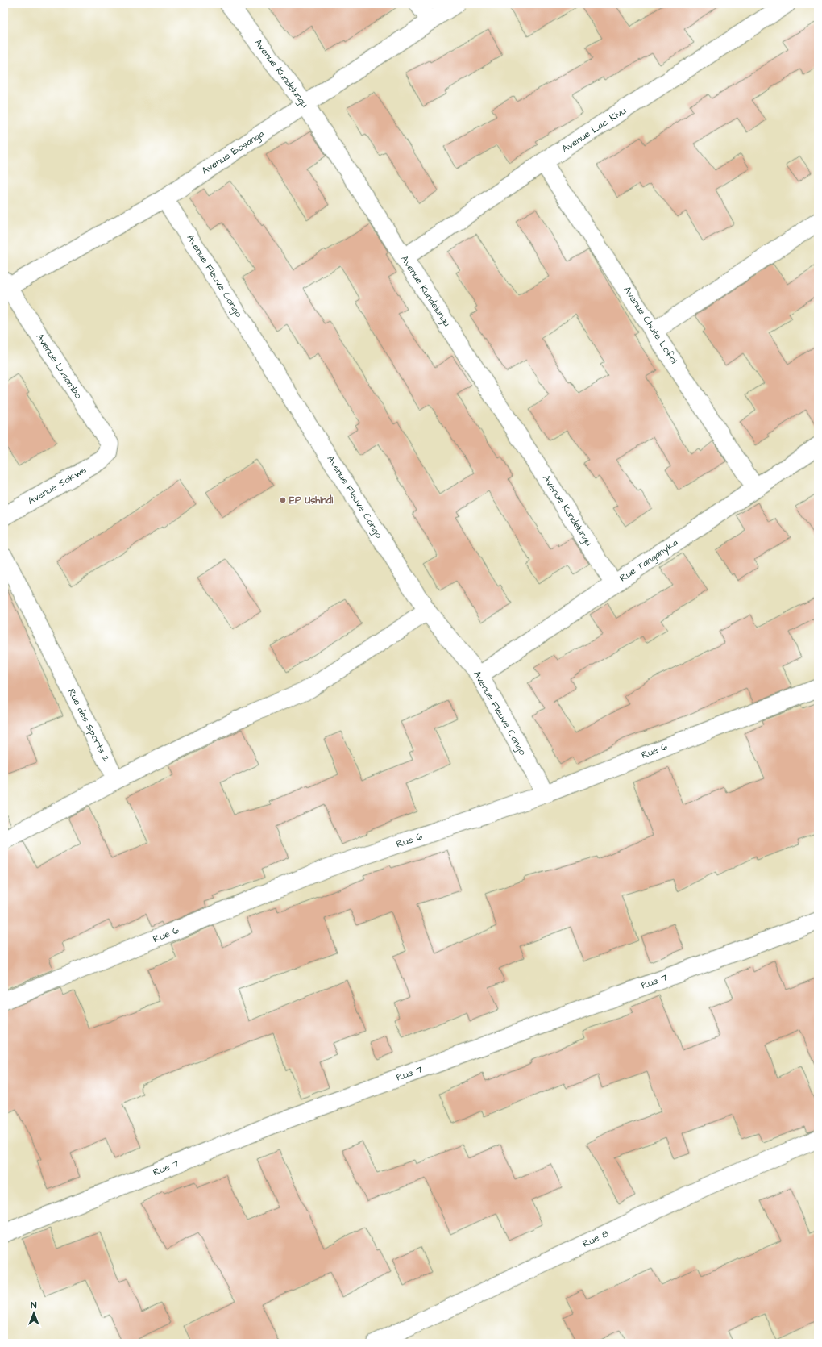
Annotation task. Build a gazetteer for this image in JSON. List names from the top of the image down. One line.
{"streets":{"street":["Avenue Kundelungu","Avenue Lac Kivu","Avenue Bosanga","Avenue Fleuve Congo","Avenue Chute Lofoi","Avenue Lusambo","Avenue Sokwe","Rue Tanganyka","Rue des Sports 2","Rue 6","Rue 7","Rue 8"]},"crossings":[["Avenue Kundelungu","Avenue Lac Kivu"],["Avenue Kundelungu","Avenue Bosanga"],["Avenue Kundelungu","Rue Tanganyka"],["Avenue Lac Kivu","Avenue Chute Lofoi"],["Avenue Bosanga","Avenue Fleuve Congo"],["Avenue Bosanga","Avenue Lusambo"],["Avenue Fleuve Congo","Rue Tanganyka"],["Avenue Fleuve Congo","Rue 6"],["Avenue Chute Lofoi","Rue Tanganyka"],["Avenue Lusambo","Avenue Sokwe"]],"places":["EP Ushindi"],"north":"top"}
